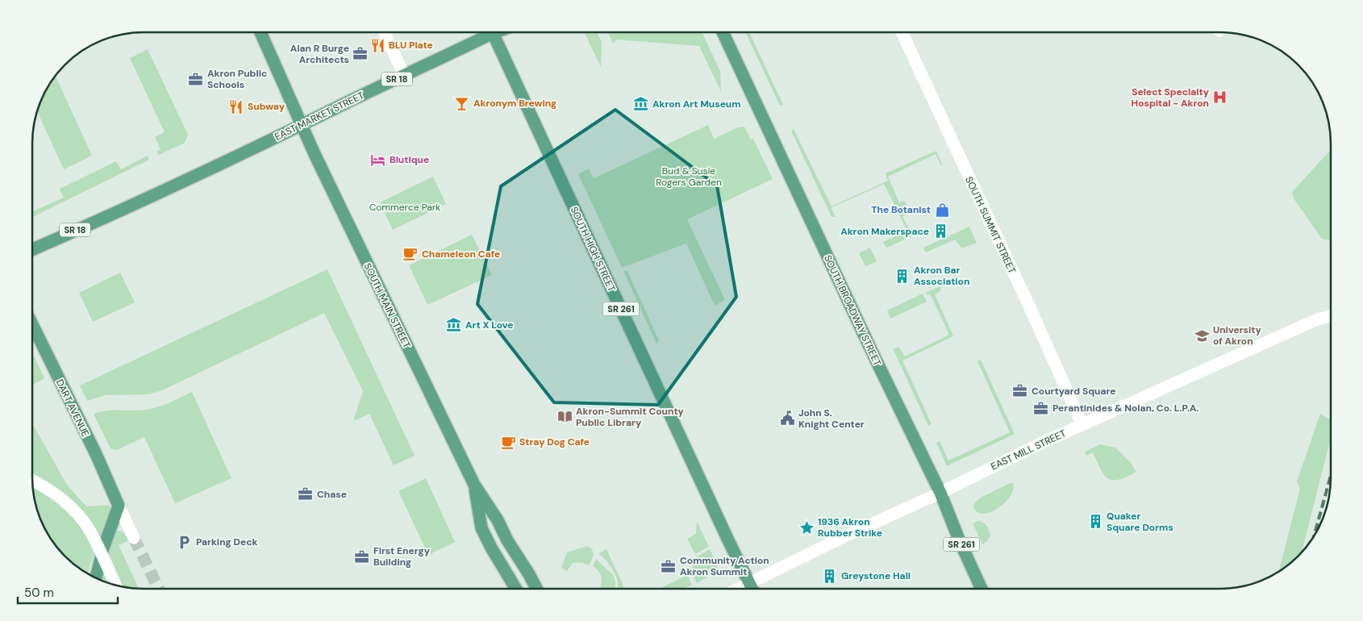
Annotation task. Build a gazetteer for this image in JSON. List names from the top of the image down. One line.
{"streets":{"main road":["SR 18","EAST MARKET STREET","SOUTH HIGH STREET","SOUTH MAIN STREET","SR 261","SOUTH BROADWAY STREET","DART AVENUE"],"street":["SOUTH SUMMIT STREET","EAST MILL STREET"]},"crossings":[["EAST MARKET STREET","SOUTH MAIN STREET"],["SOUTH SUMMIT STREET","EAST MILL STREET"],["SOUTH HIGH STREET","EAST MILL STREET"],["SOUTH BROADWAY STREET","EAST MILL STREET"]],"parks":["Bud & Susie Rogers Garden","Commerce Park"],"places":{"restaurant":["BLU Plate","Subway"],"office":["Alan R Burge Architects","Akron Public Schools","Courtyard Square","Perantinides & Nolan, Co. L.P.A.","Chase","First Energy Building","Community Action Akron Summit"],"hospital":["Select Specialty Hospital - Akron"],"bar":["Akronym Brewing"],"museum":["Akron Art Museum","Art X Love"],"hotel":["Blutique"],"shop":["The Botanist"],"building":["Akron Makerspace","Akron Bar Association","Quaker Square Dorms","Greystone Hall"],"cafe":["Chameleon Cafe","Stray Dog Cafe"],"school or university":["University of Akron"],"library":["Akron-Summit County Public Library"],"public building":["John S. Knight Center"],"place":["1936 Akron Rubber Strike"],"parking":["Parking Deck"]},"scale_bar":"50 m"}
